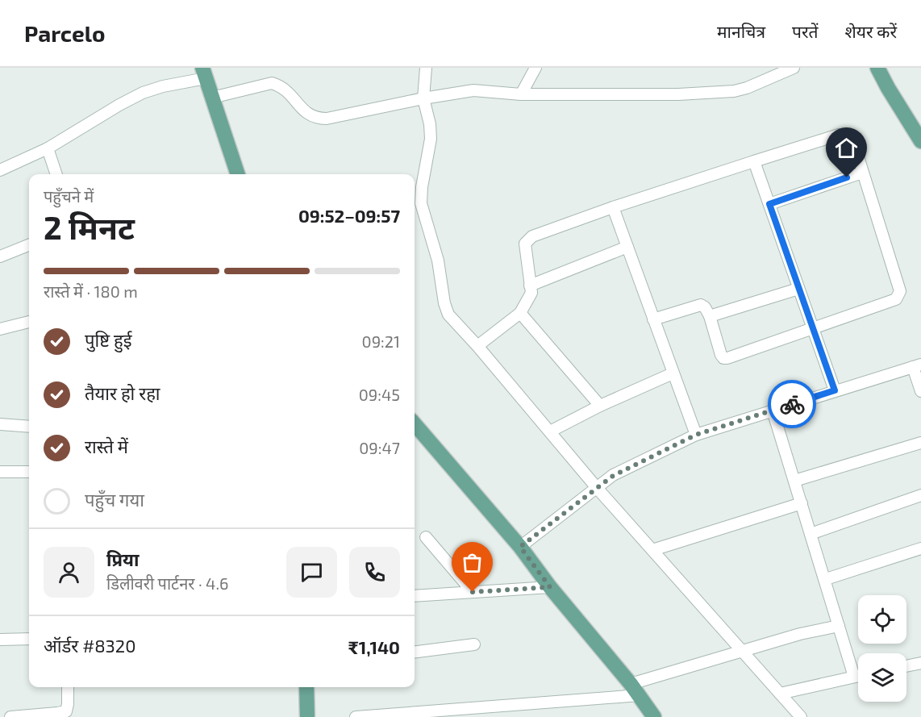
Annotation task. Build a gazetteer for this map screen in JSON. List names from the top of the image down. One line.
{"page":{"header":"Parcelo","nav":["मानचित्र","परतें","शेयर करें"],"heading":["2 मिनट","पहुँचने में","09:52–09:57"],"panel":["प्रिया","डिलीवरी पार्टनर · 4.6","ऑर्डर #8320","₹1,140"],"bar":"रास्ते में · 180 m","list":[["पुष्टि हुई","09:21"],["तैयार हो रहा","09:45"],["रास्ते में","09:47"],"पहुँच गया"]}}
